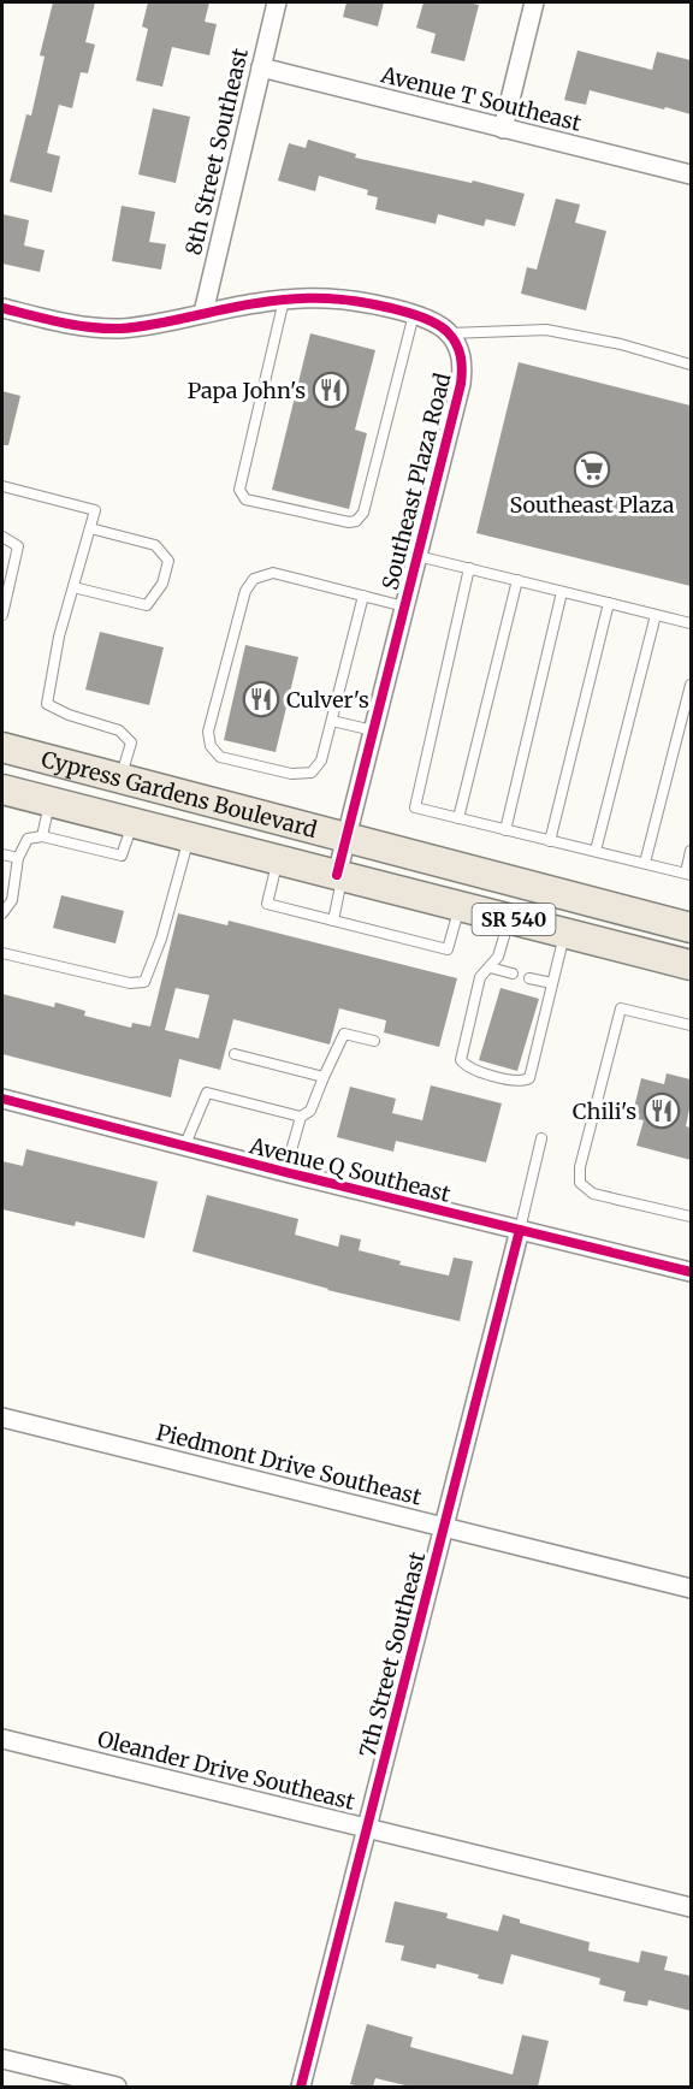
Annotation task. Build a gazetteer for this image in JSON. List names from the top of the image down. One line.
{"streets":{"main road":["Cypress Gardens Boulevard","SR 540"],"street":["Avenue T Southeast","8th Street Southeast","Southeast Plaza Road","Avenue Q Southeast","Piedmont Drive Southeast","7th Street Southeast","Oleander Drive Southeast"]},"crossings":[["Avenue T Southeast","8th Street Southeast"],["Southeast Plaza Road","Cypress Gardens Boulevard"],["Avenue Q Southeast","7th Street Southeast"],["Piedmont Drive Southeast","7th Street Southeast"],["7th Street Southeast","Oleander Drive Southeast"]],"places":{"restaurant":["Papa John's","Culver's","Chili's"],"supermarket":["Southeast Plaza"]}}
